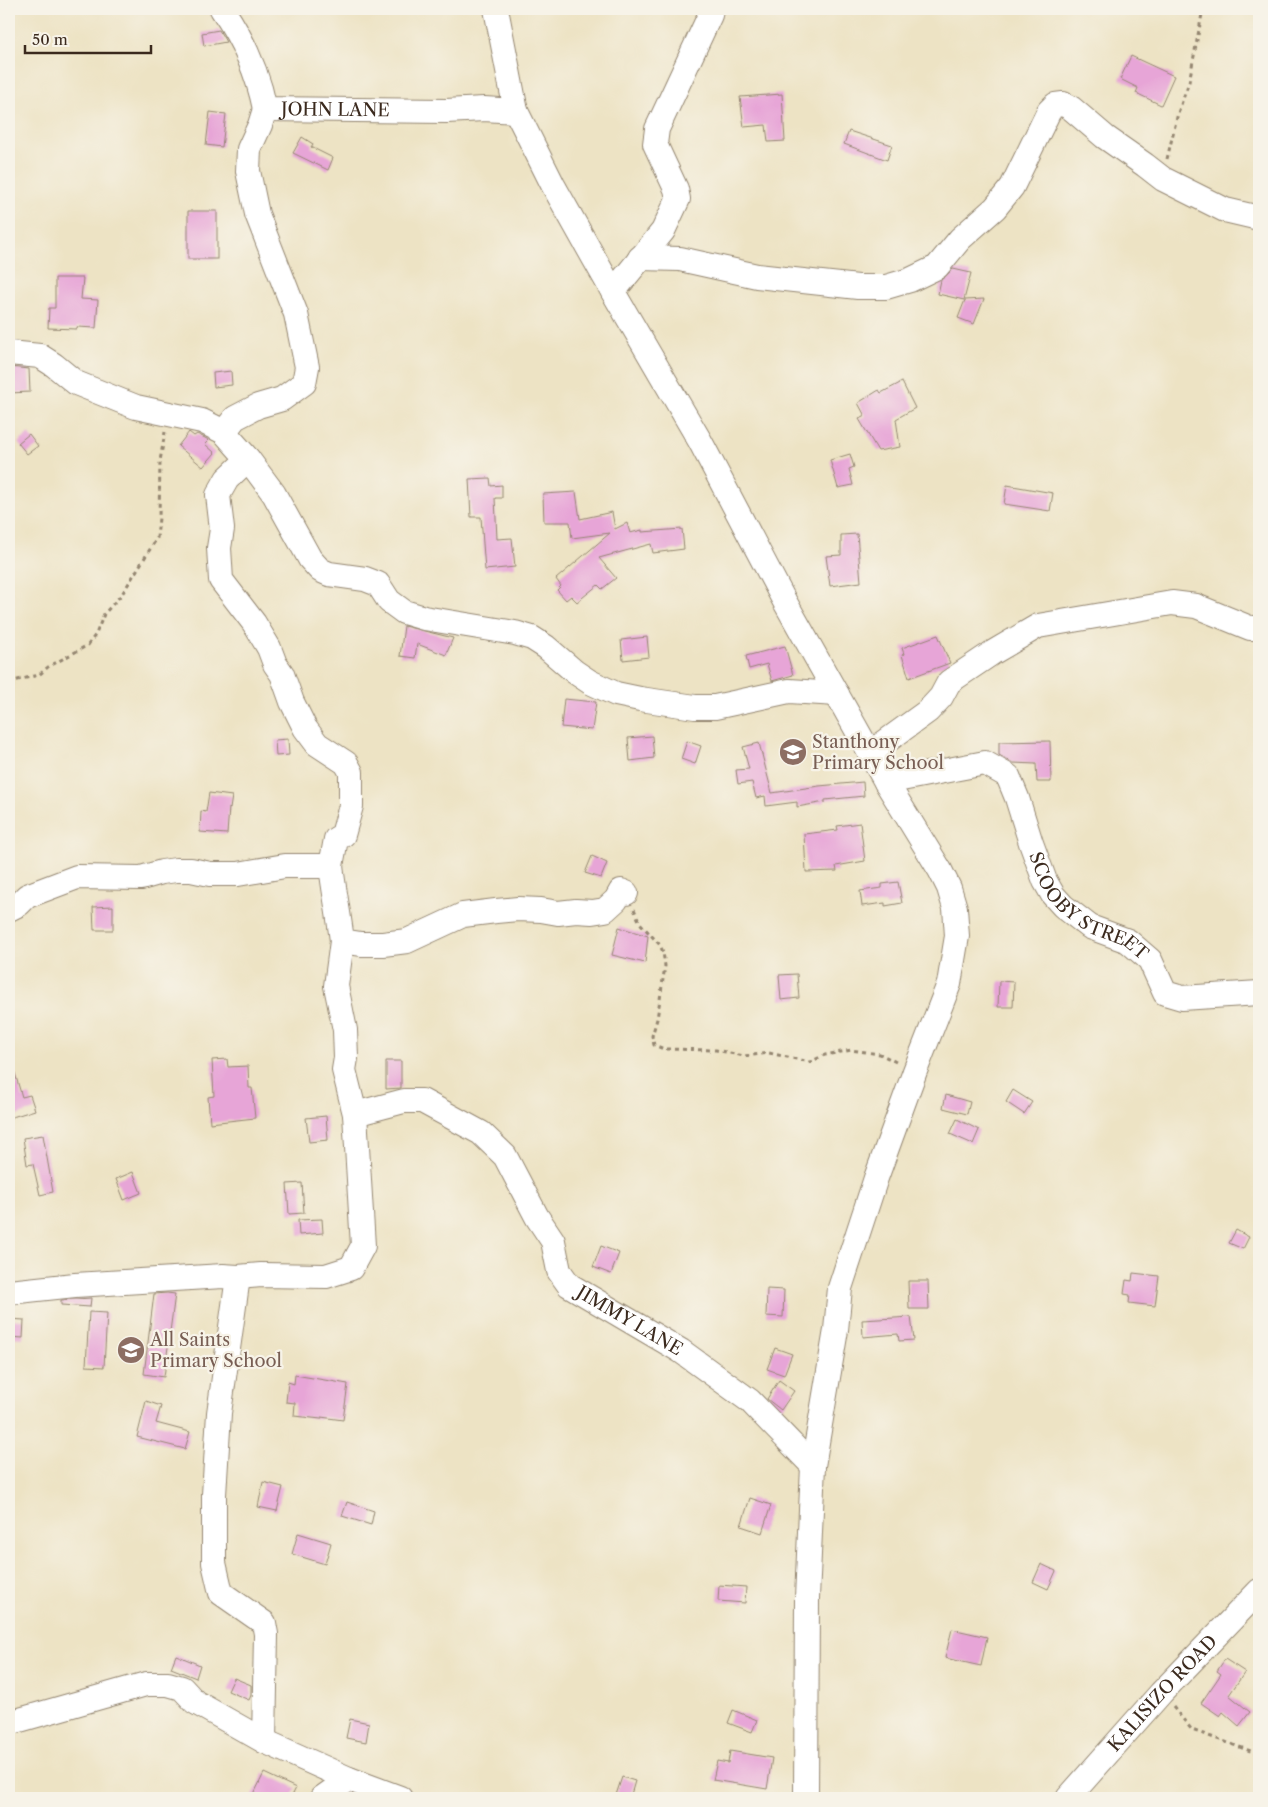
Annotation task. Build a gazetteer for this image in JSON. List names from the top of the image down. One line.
{"streets":{"street":["JOHN LANE","SCOOBY STREET","JIMMY LANE","KALISIZO ROAD"]},"places":{"school or university":["Stanthony Primary School","All Saints Primary School"]},"scale_bar":"50 m"}
